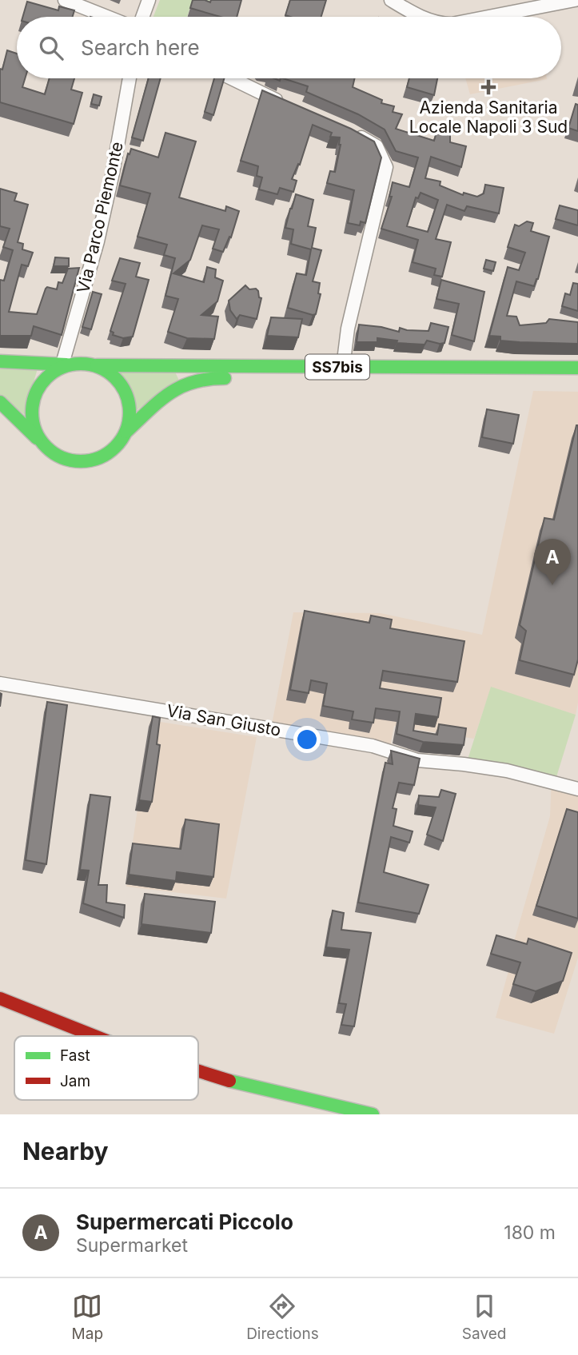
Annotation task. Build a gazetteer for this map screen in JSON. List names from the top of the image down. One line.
{"streets":{"main road":["SS7bis"],"street":["Via Parco Piemonte","Via San Giusto"]},"crossings":[["Via Parco Piemonte","SS7bis"]],"places":{"health":["Azienda Sanitaria Locale Napoli 3 Sud"]},"legend":["Fast","Jam"],"page":{"search":"Search here","pins":"A","heading":"Nearby","list":[{"mark":"A","name":"Supermercati Piccolo","note":"Supermarket","value":"180 m"}],"nav":["Map","Directions","Saved"]}}
